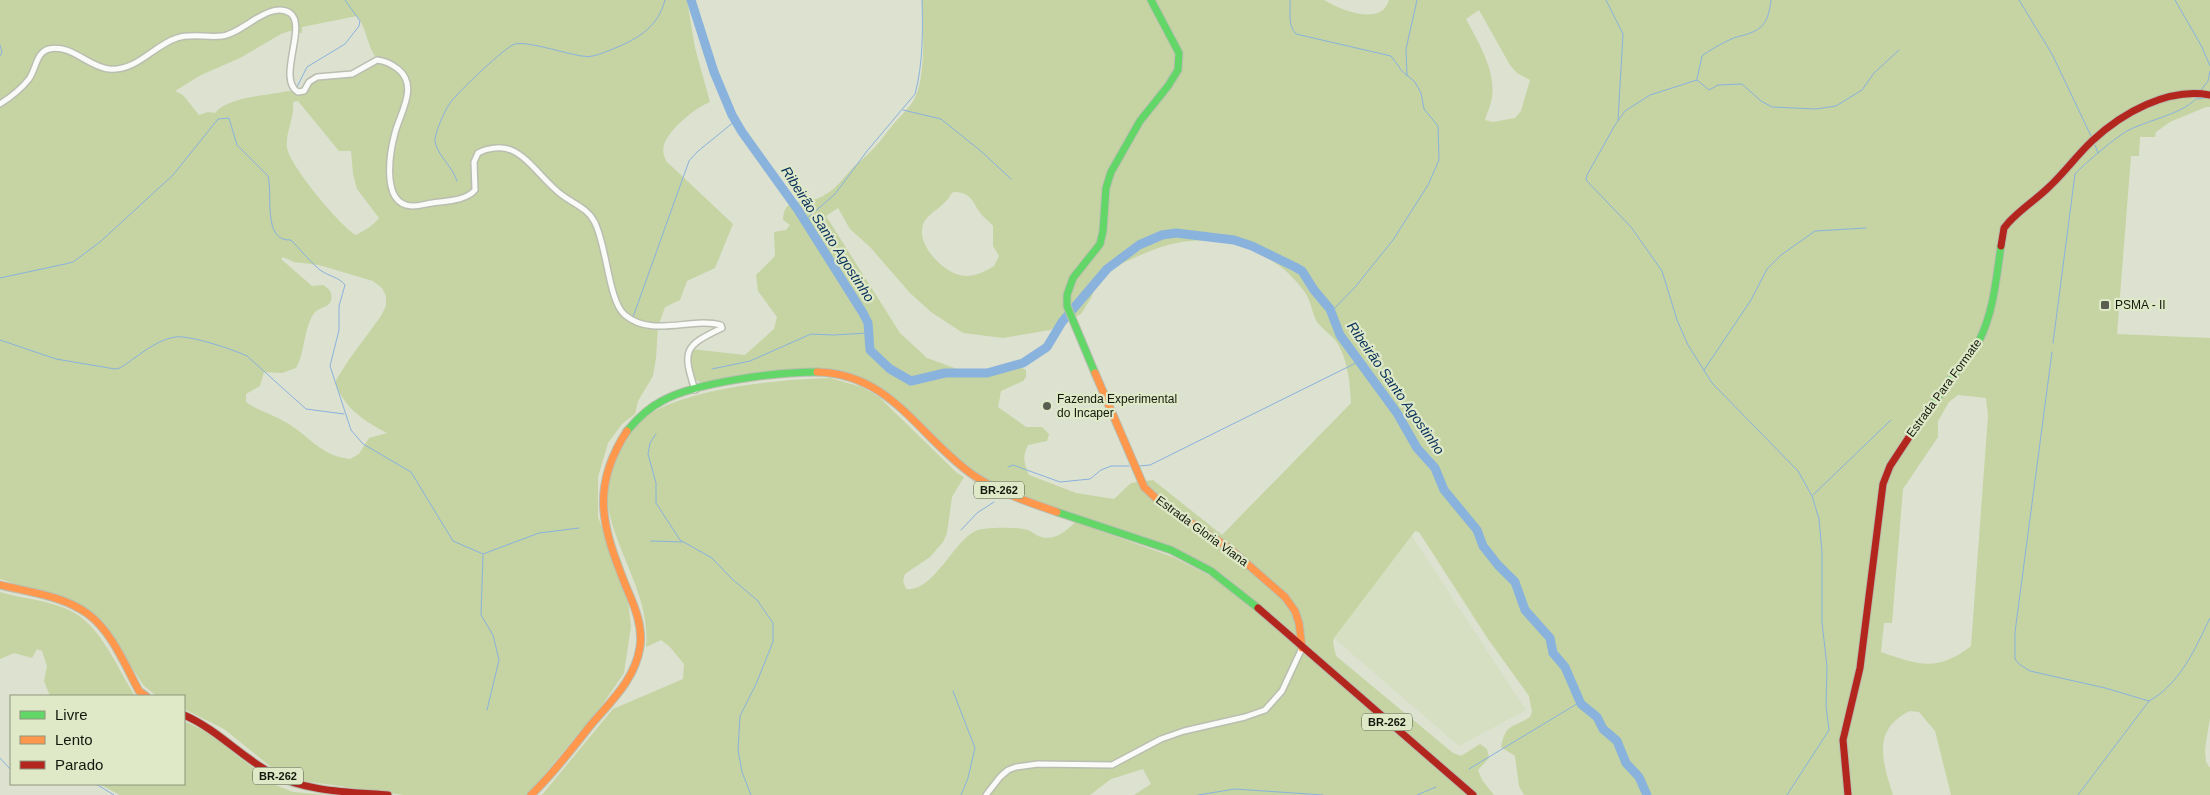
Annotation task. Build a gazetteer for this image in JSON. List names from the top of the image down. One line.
{"streets":{"main road":["Estrada Para Formate","BR-262","Estrada Gloria Viana"]},"crossings":[["BR-262","Estrada Gloria Viana"]],"water":["Ribeirão Santo Agostinho"],"places":{"transit":["PSMA - II"],"other":["Fazenda Experimental do Incaper"]},"legend":["Livre","Lento","Parado"]}
